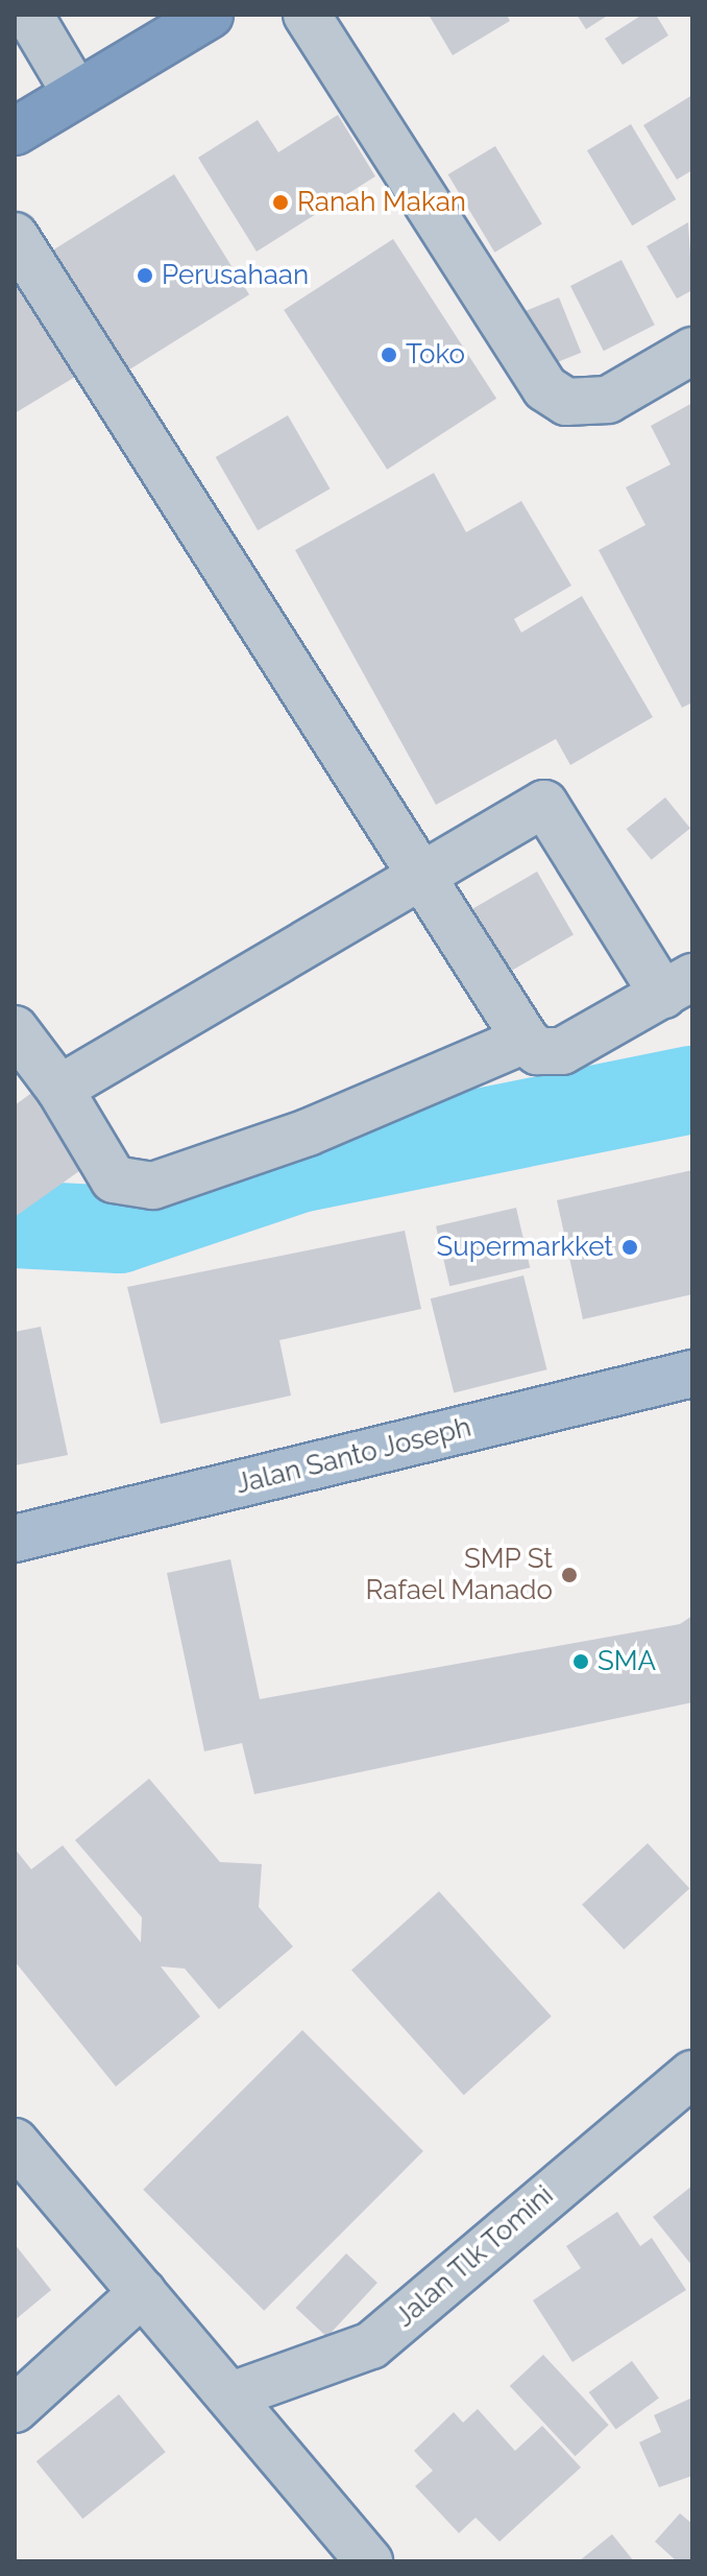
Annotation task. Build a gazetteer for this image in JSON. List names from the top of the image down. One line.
{"streets":{"main road":["Jalan Santo Joseph"],"street":["Jalan Tlk Tomini"]},"places":["Ranah Makan","Perusahaan","Toko","Supermarkket","SMP St Rafael Manado","SMA"]}
